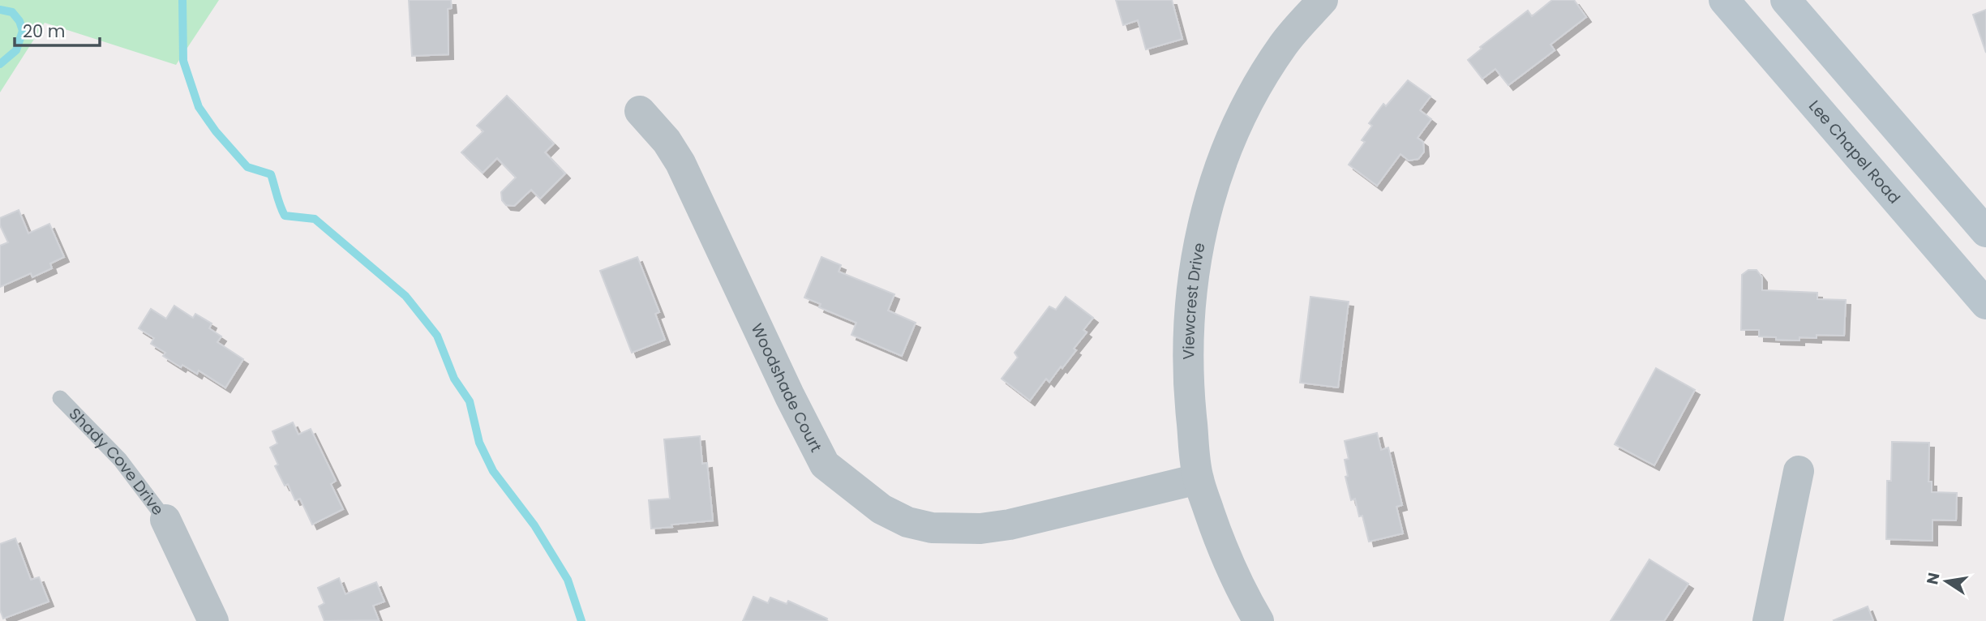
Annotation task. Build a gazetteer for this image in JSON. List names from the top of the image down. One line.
{"streets":{"main road":["Lee Chapel Road"],"street":["Viewcrest Drive","Woodshade Court","Shady Cove Drive"]},"crossings":[["Viewcrest Drive","Woodshade Court"]],"scale_bar":"20 m","north":"left"}
